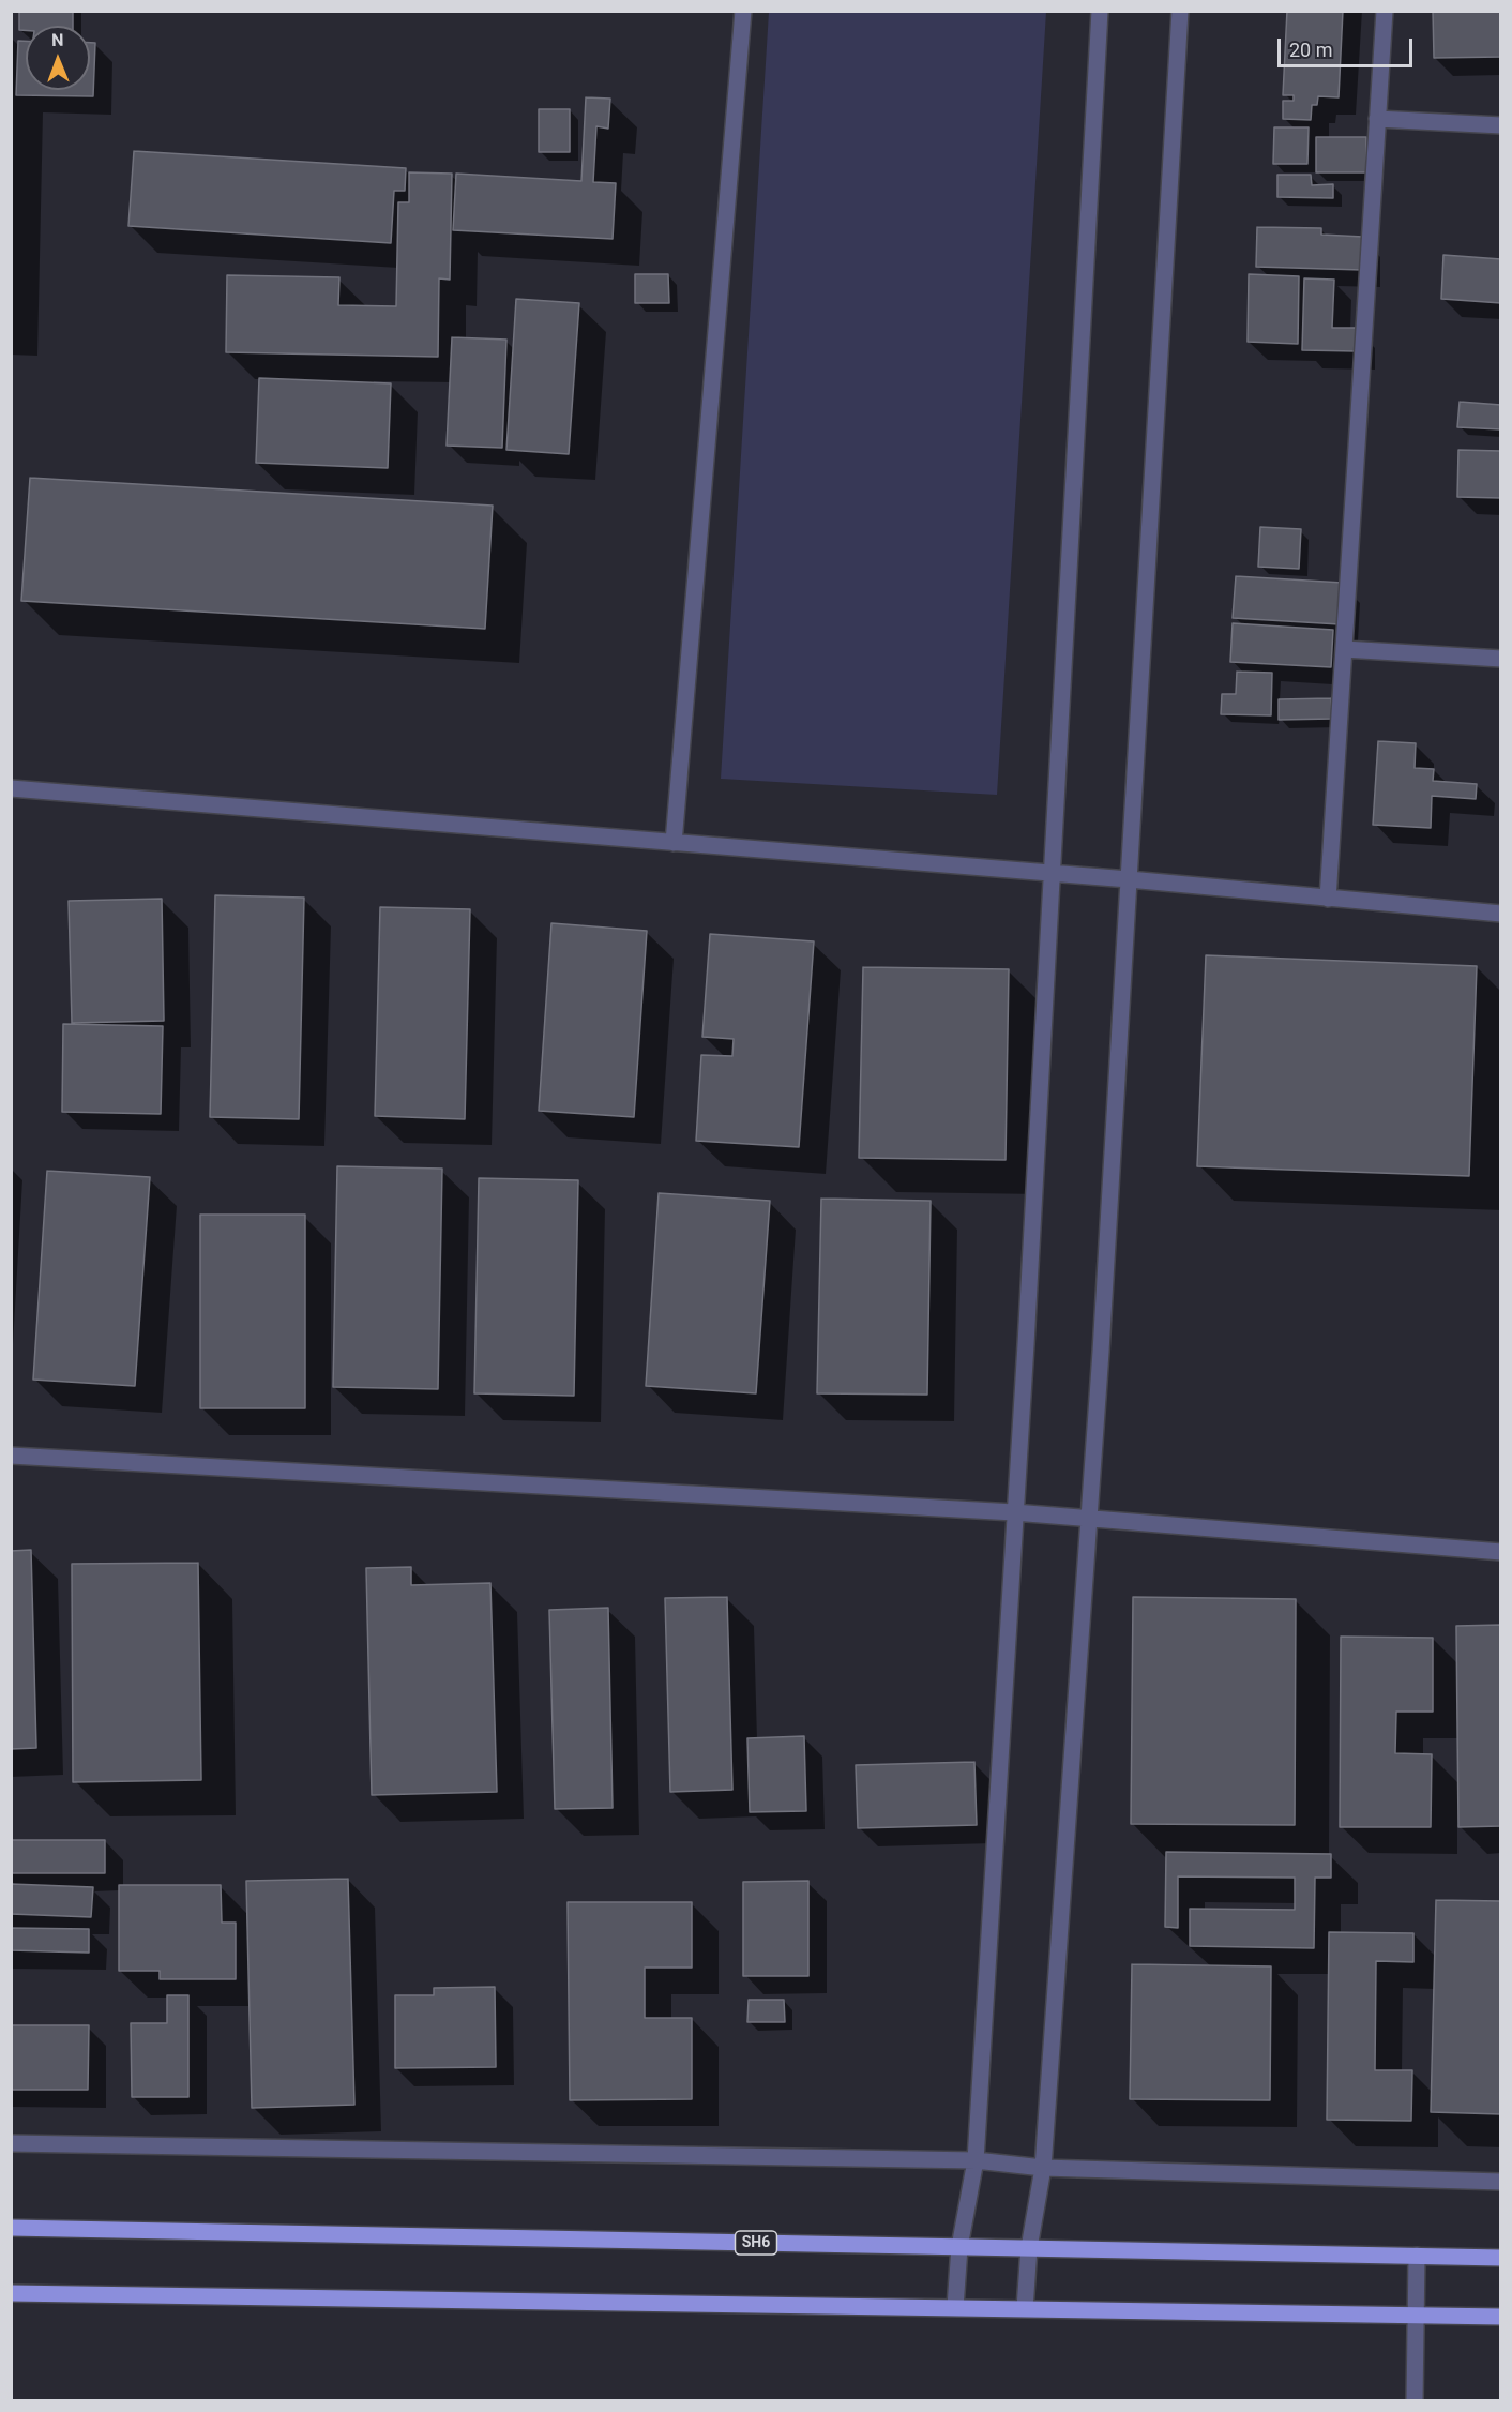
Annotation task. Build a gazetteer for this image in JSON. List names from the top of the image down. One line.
{"streets":{"main road":["SH6"]},"scale_bar":"20 m","north":"top"}
